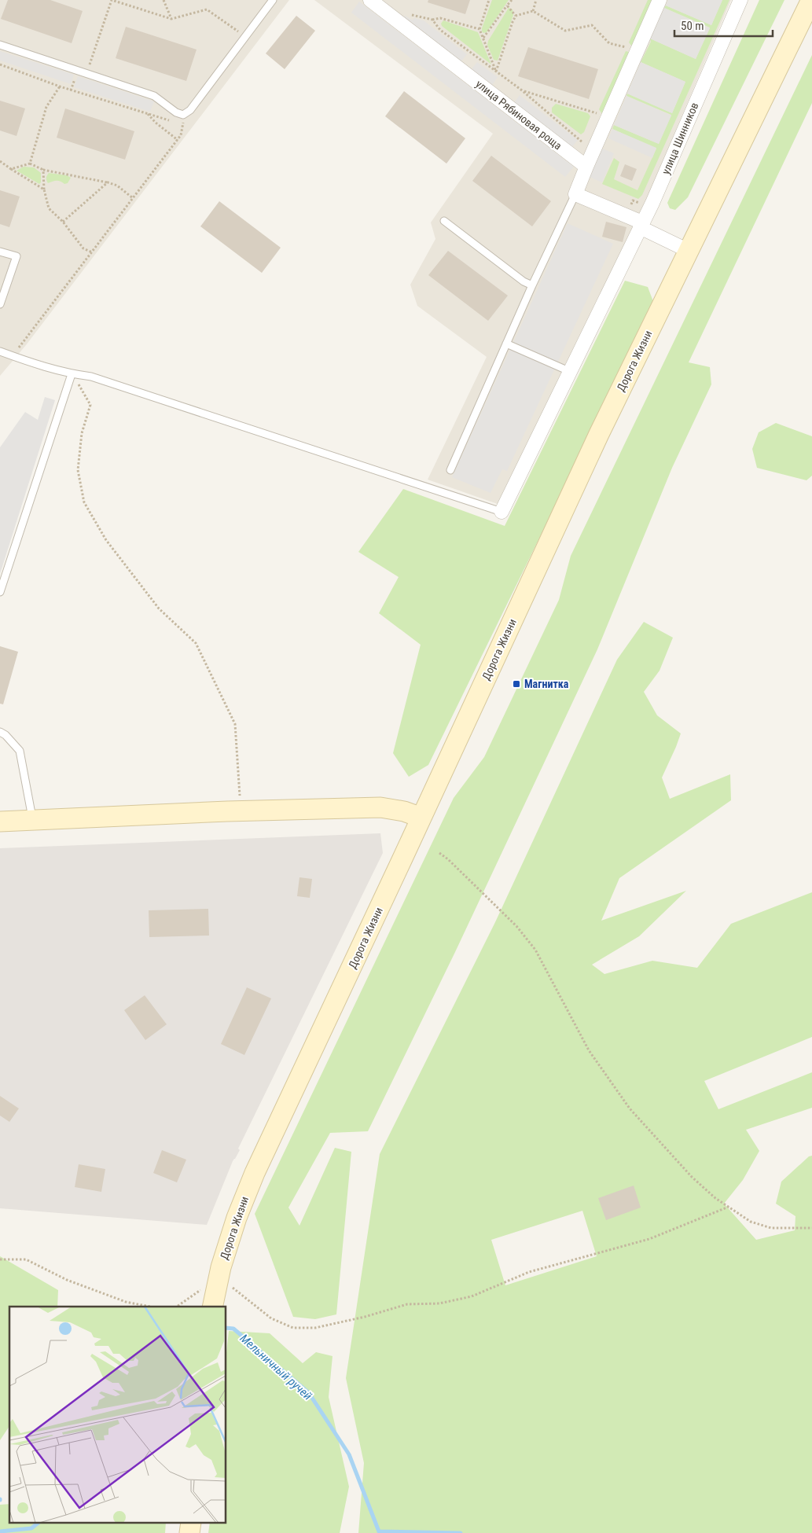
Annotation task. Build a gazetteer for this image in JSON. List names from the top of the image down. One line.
{"streets":{"main road":["Дорога Жизни"],"street":["улица Рябиновая роща","улица Шинников"]},"water":["Мельничный ручей"],"places":{"transit":["Магнитка"]},"scale_bar":"50 m"}
